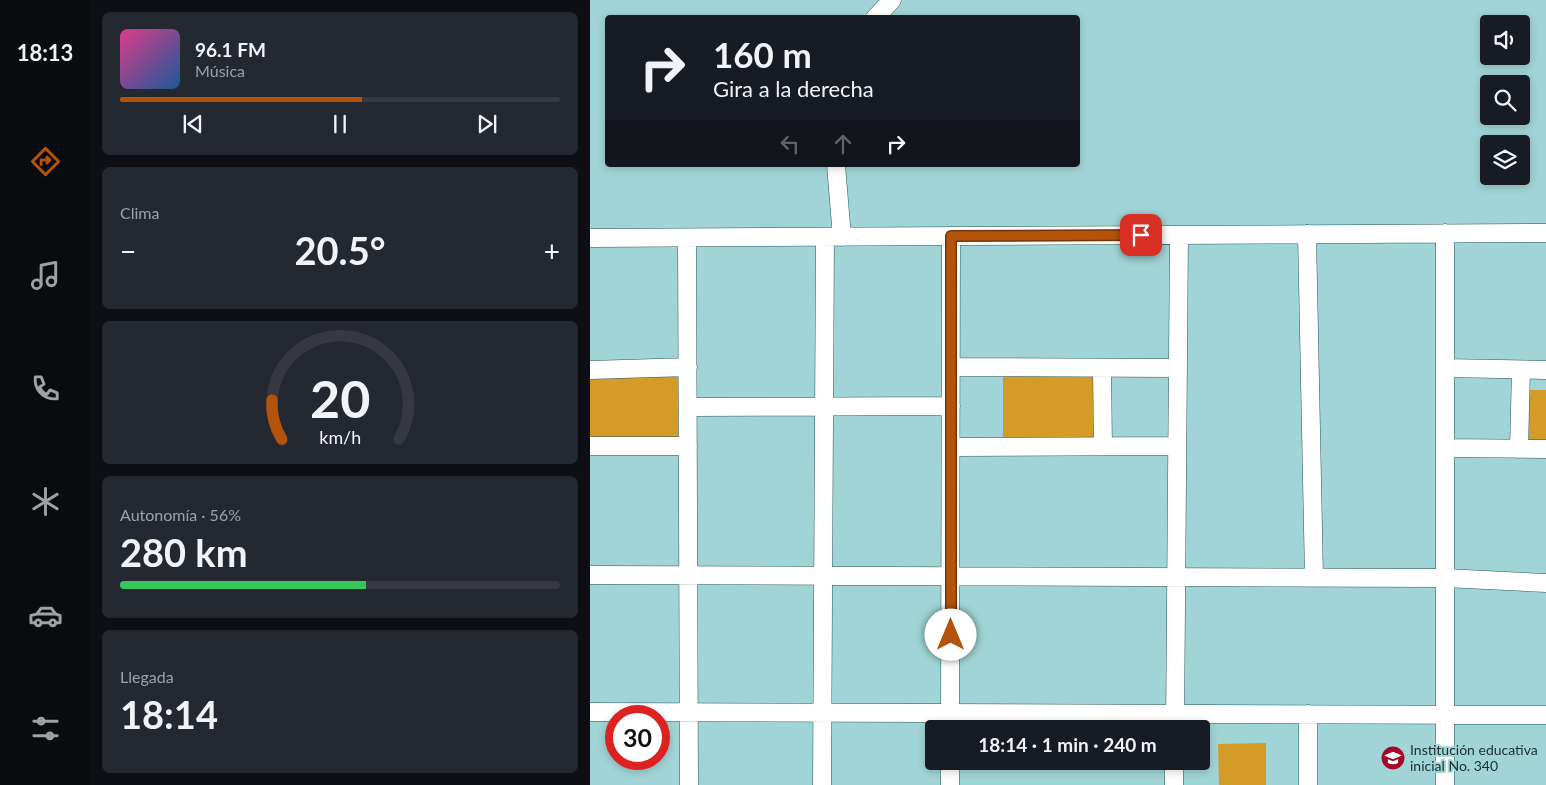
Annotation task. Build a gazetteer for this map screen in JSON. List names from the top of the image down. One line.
{"places":{"school or university":["Institución educativa inicial No. 340"]},"page":{"tabs":"18:13","turn":["160 m","Gira a la derecha"],"song":["96.1 FM","Música"],"tile":["Clima",["Autonomía · 56%","280 km"],["Llegada","18:14"]],"heat":["−","20.5°","+"],"limit":"30","trip":"18:14 · 1 min · 240 m","gauge":["20","km/h"]}}
